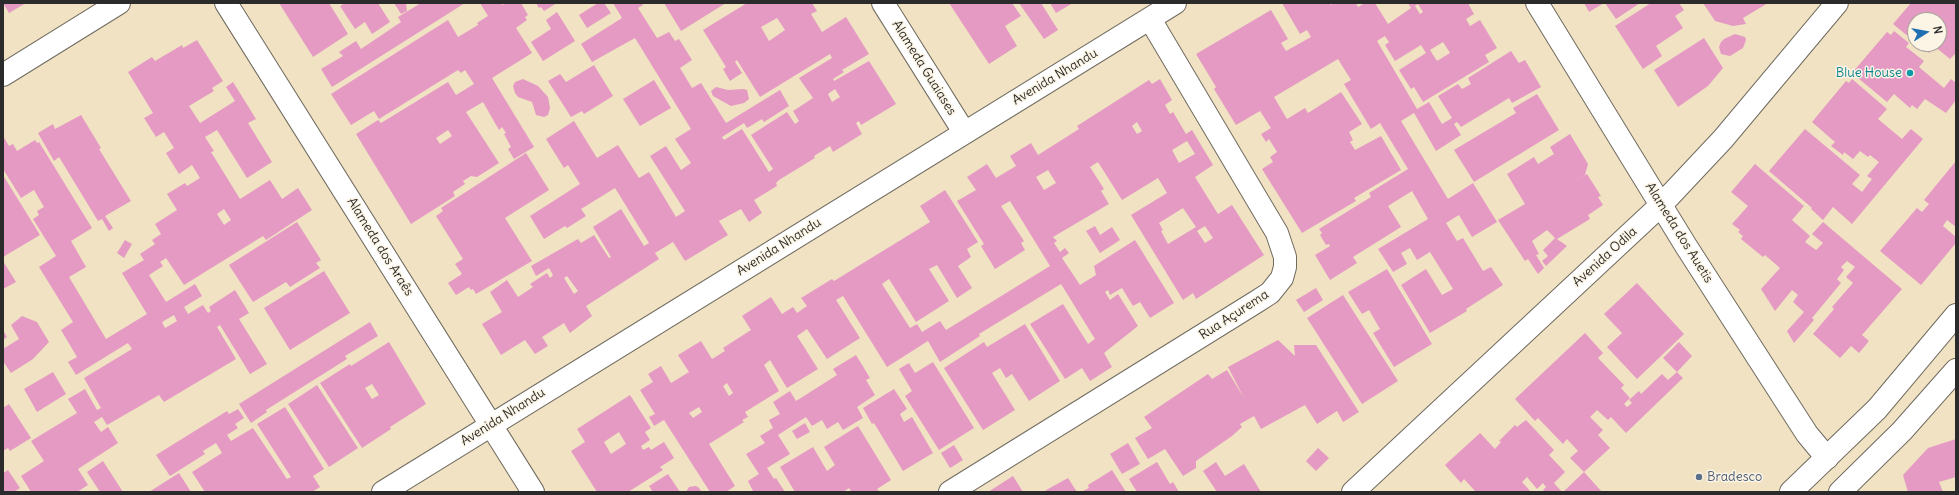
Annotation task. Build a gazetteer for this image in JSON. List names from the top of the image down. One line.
{"streets":{"street":["Alameda Guaiases","Avenida Nhandu","Alameda dos Auetis","Alameda dos Araês","Avenida Odila","Rua Açurema"]},"crossings":[["Alameda Guaiases","Avenida Nhandu"],["Avenida Nhandu","Alameda dos Araês"],["Avenida Nhandu","Rua Açurema"],["Alameda dos Auetis","Avenida Odila"]],"places":["Blue House","Bradesco"],"north":"right"}
